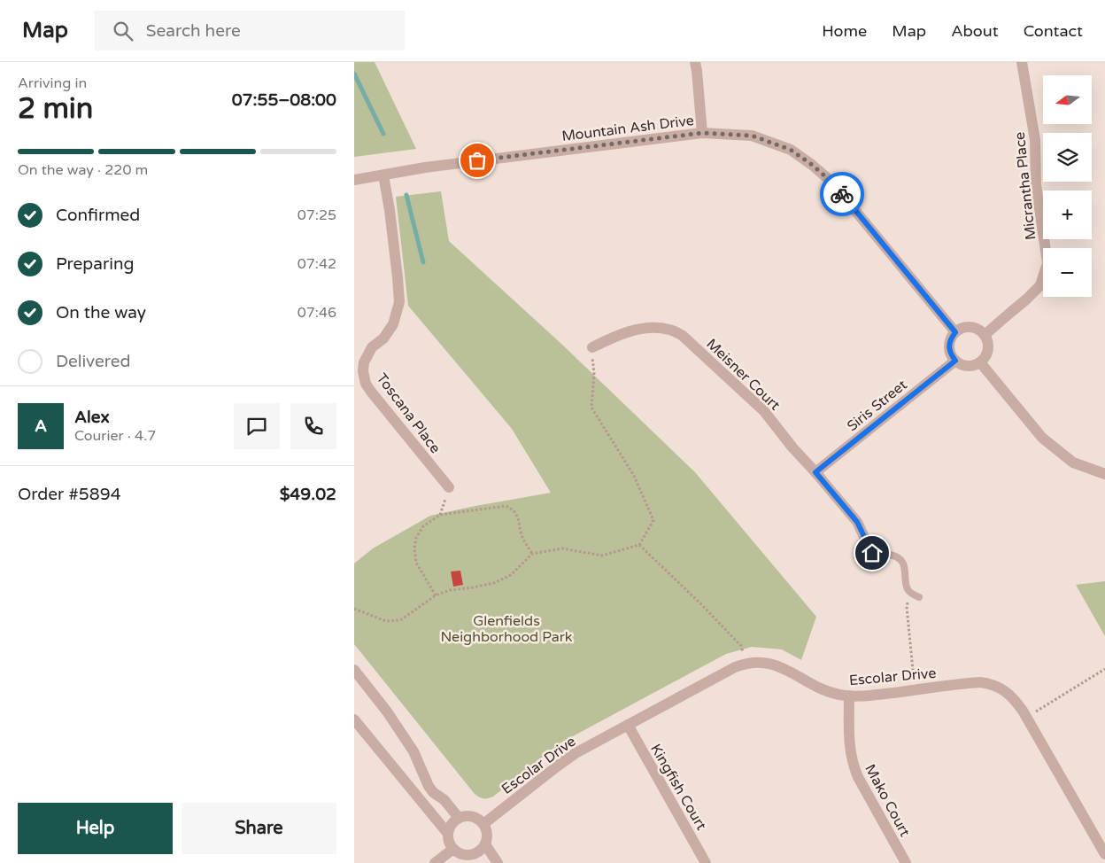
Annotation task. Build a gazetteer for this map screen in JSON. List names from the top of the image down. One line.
{"streets":{"street":["Mountain Ash Drive","Micrantha Place","Meisner Court","Siris Street","Toscana Place","Escolar Drive","Kingfish Court","Mako Court"]},"crossings":[["Mountain Ash Drive","Micrantha Place"],["Mountain Ash Drive","Siris Street"],["Mountain Ash Drive","Toscana Place"],["Micrantha Place","Siris Street"],["Meisner Court","Siris Street"],["Escolar Drive","Kingfish Court"],["Escolar Drive","Mako Court"]],"parks":["Glenfields Neighborhood Park"],"north":"left","page":{"header":"Map","search":"Search here","nav":["Home","Map","About","Contact"],"heading":["2 min","Arriving in","07:55–08:00"],"panel":["Alex","Courier · 4.7","Order #5894","$49.02"],"map_buttons":["+","−"],"bar":"On the way · 220 m","list":[["Confirmed","07:25"],["Preparing","07:42"],["On the way","07:46"],"Delivered"],"round":"A","buttons":["Help","Share"]}}
